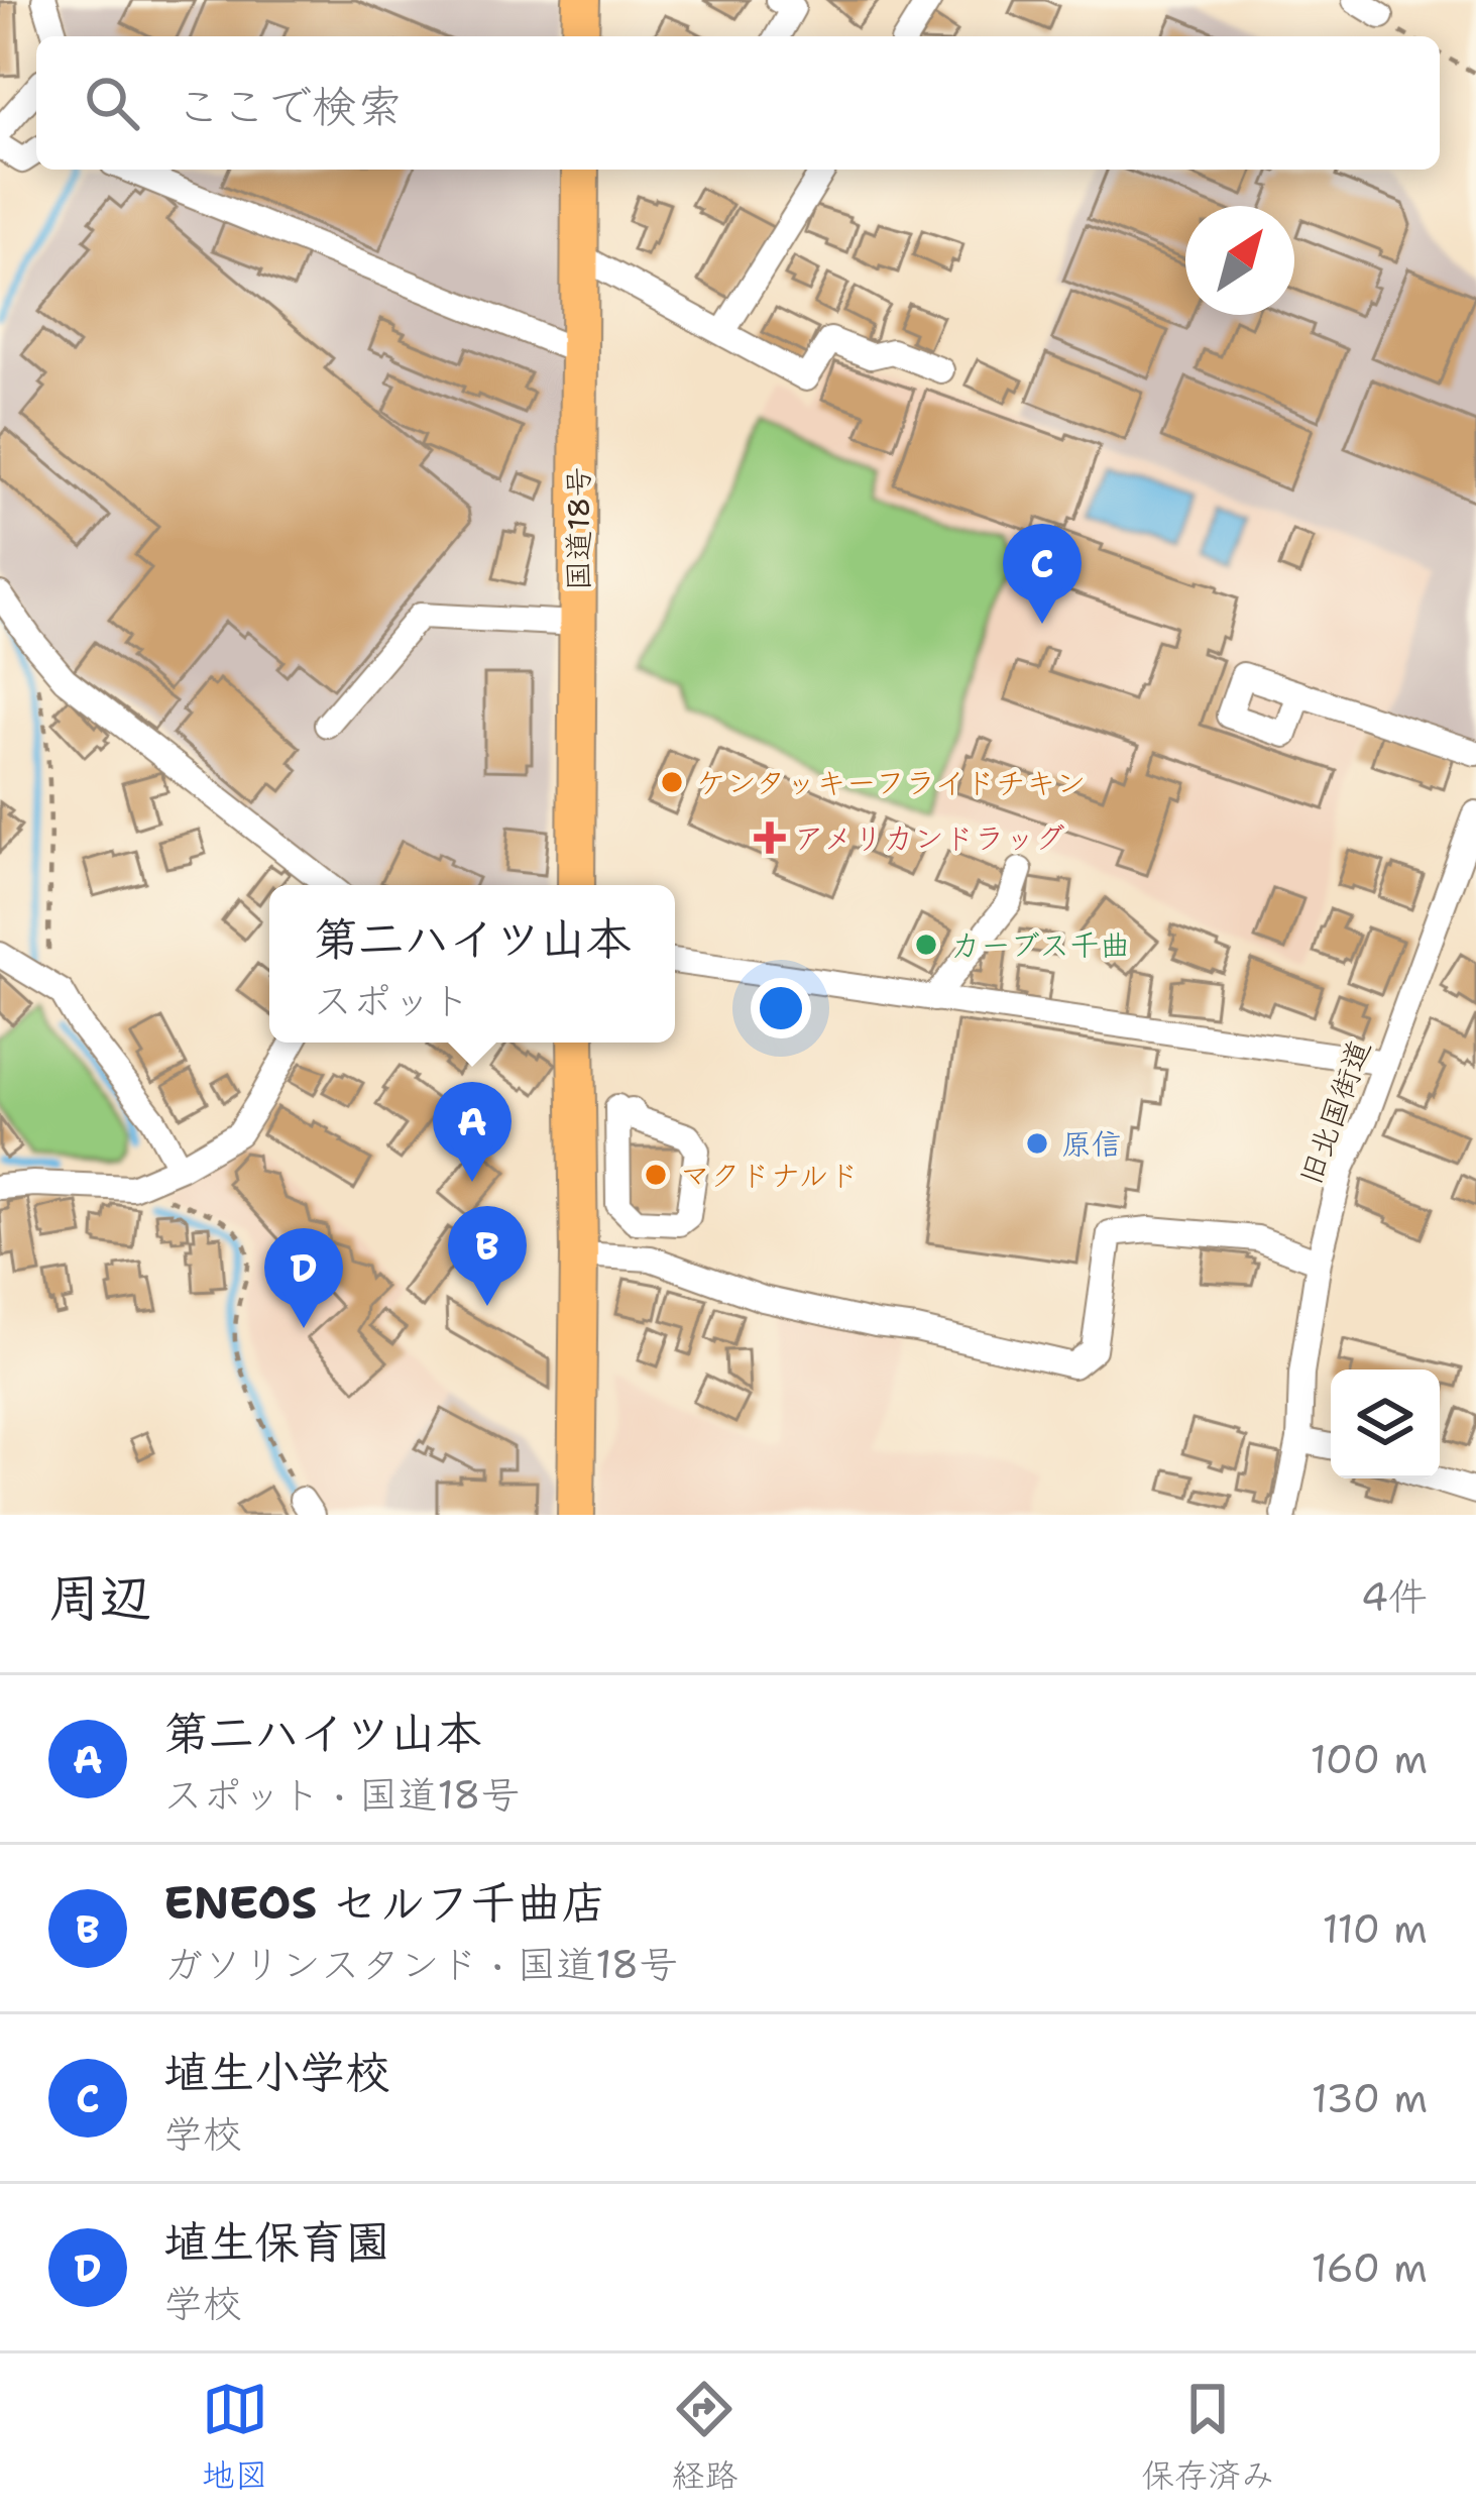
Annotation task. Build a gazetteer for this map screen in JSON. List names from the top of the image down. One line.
{"streets":{"highway":["国道18号"],"street":["旧北国街道"]},"places":{"other":["ケンタッキーフライドチキン","カーブス千曲","原信","マクドナルド"],"health":["アメリカンドラッグ"]},"north":"top right","page":{"search":"ここで検索","pins":["C","A","B","D"],"popup":["第二ハイツ山本","スポット"],"heading":["周辺","4件"],"list":[{"mark":"A","name":"第二ハイツ山本","note":"スポット · 国道18号","value":"100 m"},{"mark":"B","name":"ENEOS セルフ千曲店","note":"ガソリンスタンド · 国道18号","value":"110 m"},{"mark":"C","name":"埴生小学校","note":"学校","value":"130 m"},{"mark":"D","name":"埴生保育園","note":"学校","value":"160 m"}],"nav":["地図","経路","保存済み"]}}
